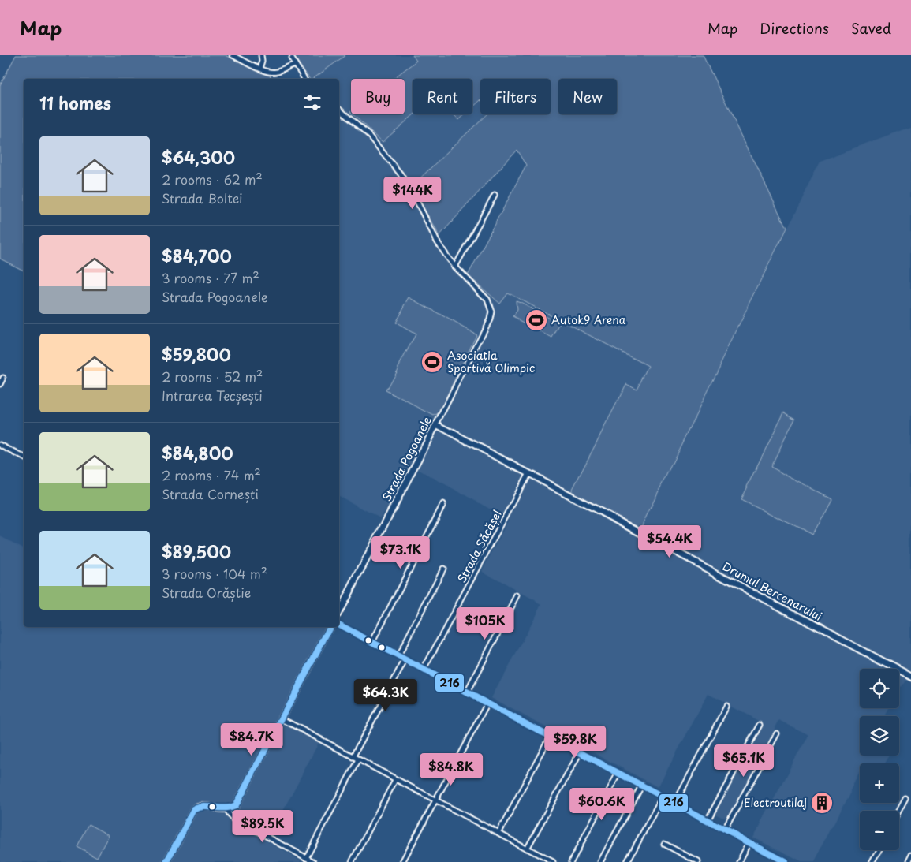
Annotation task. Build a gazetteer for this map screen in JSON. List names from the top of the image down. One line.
{"streets":{"street":["Strada Pogoanele","Strada Săcășel","Drumul Bercenarului"]},"crossings":[["Strada Pogoanele","Drumul Bercenarului"],["Strada Săcășel","Drumul Bercenarului"]],"places":{"sports":["Autok9 Arena","Asociația Sportivă Olimpic"],"building":["Electroutilaj"]},"lines":["transit line 216"],"page":{"header":"Map","nav":["Map","Directions","Saved"],"chip":["Buy","Rent","Filters","New"],"heading":"11 homes","list":[{"name":"$64,300","note":"2 rooms · 62 m² · Strada Boltei"},{"name":"$84,700","note":"3 rooms · 77 m² · Strada Pogoanele"},{"name":"$59,800","note":"2 rooms · 52 m² · Intrarea Tecșești"},{"name":"$84,800","note":"2 rooms · 74 m² · Strada Cornești"},{"name":"$89,500","note":"3 rooms · 104 m² · Strada Orăștie"}],"price":["$144K","$54.4K","$73.1K","$105K","$64.3K","$84.7K","$59.8K","$65.1K","$84.8K","$60.6K","$89.5K"],"map_buttons":["+","−"]}}
